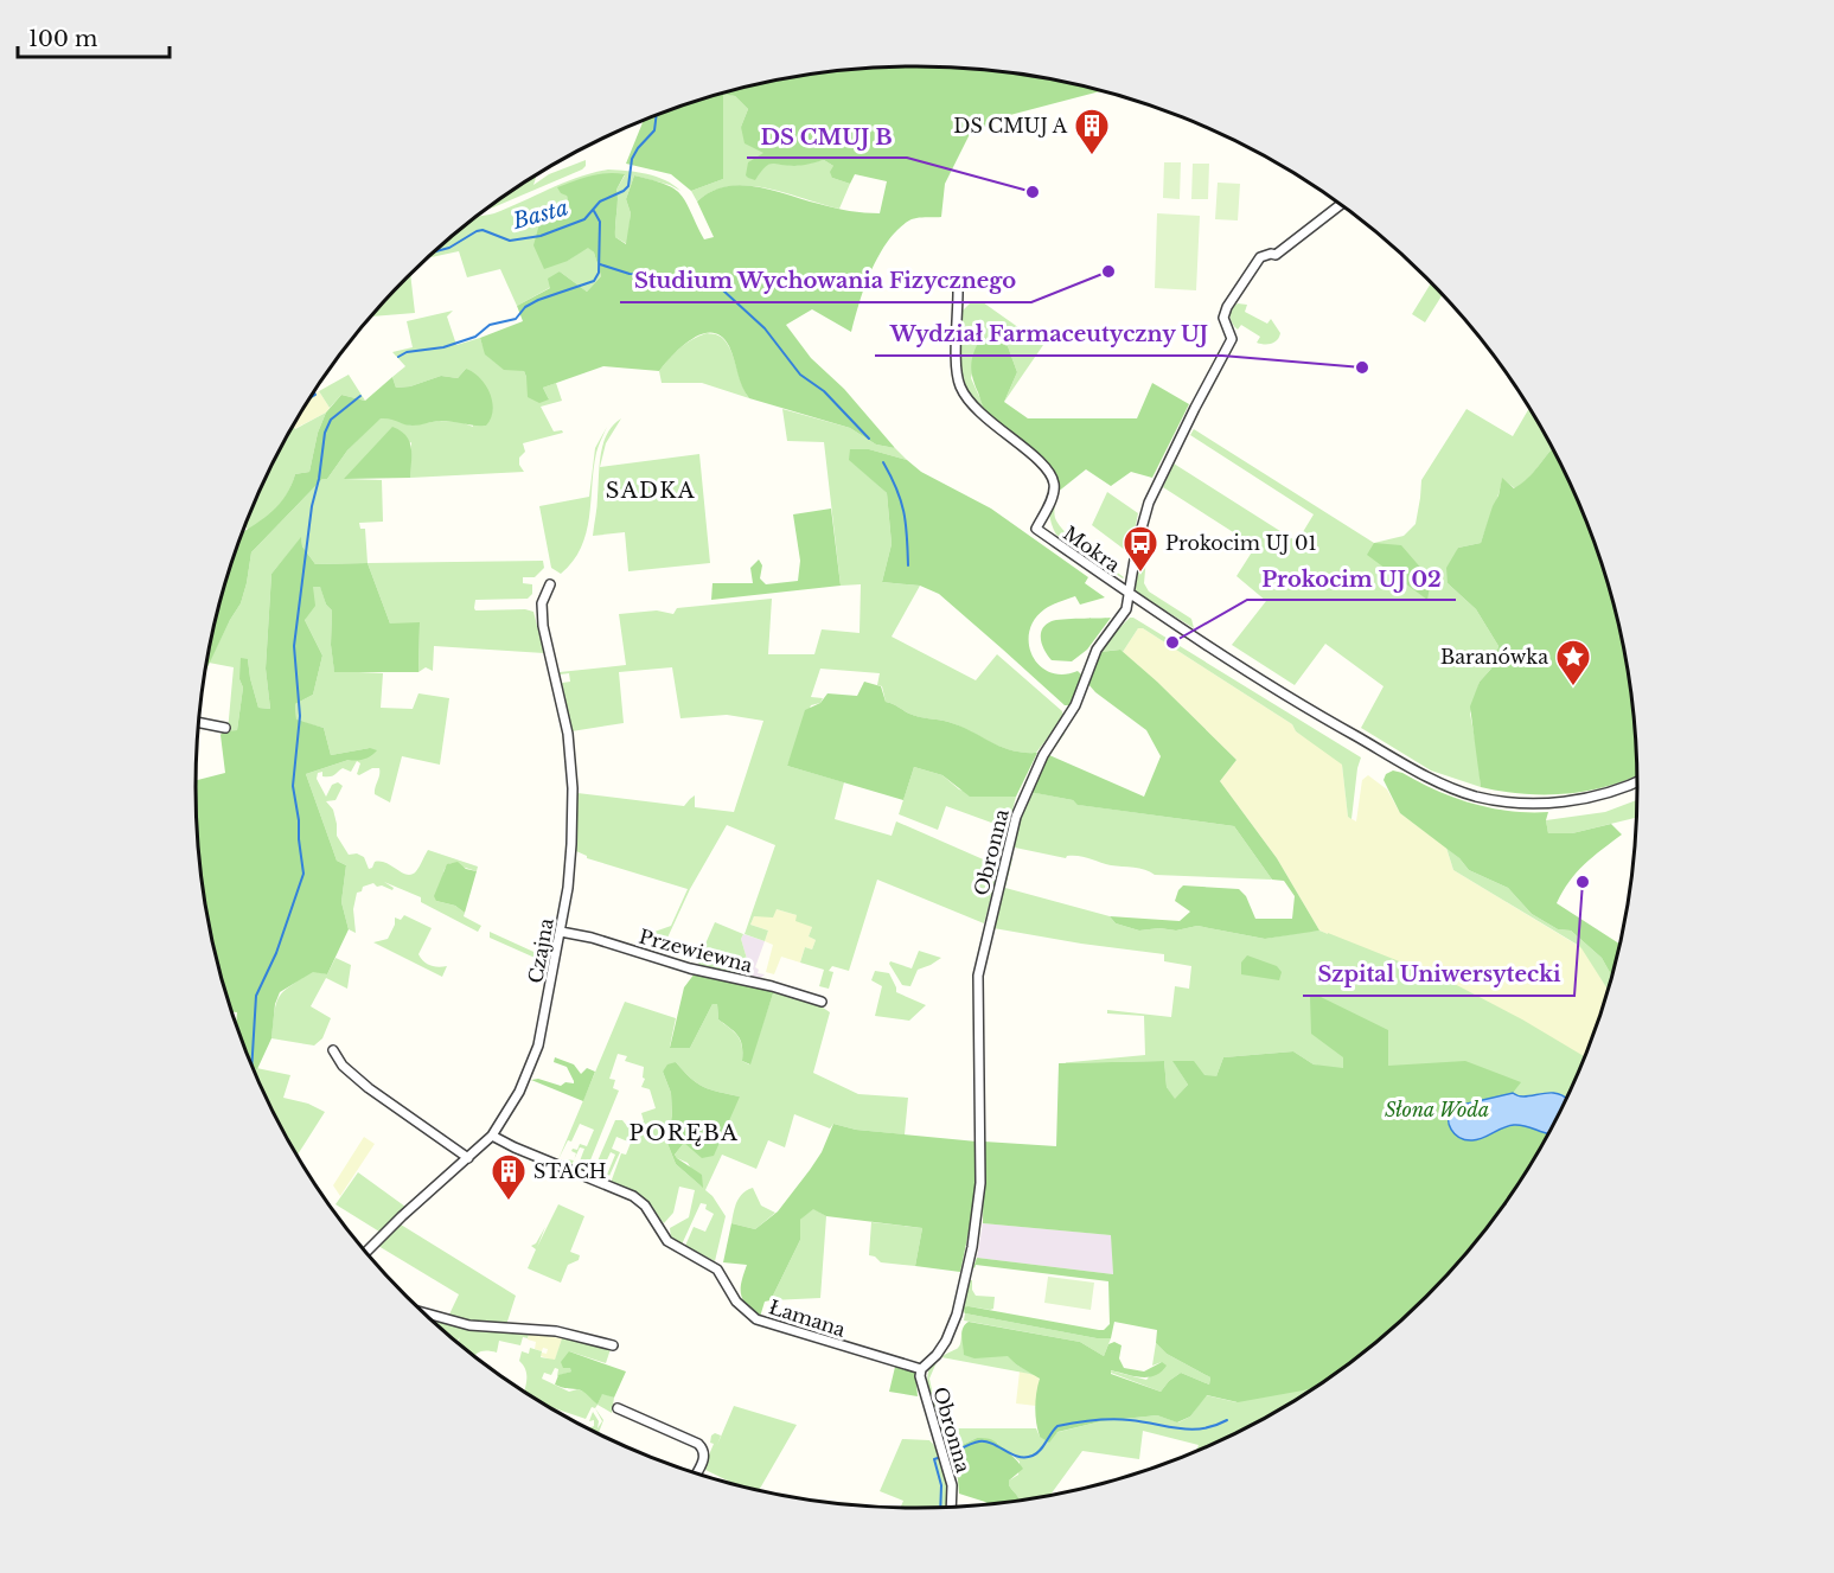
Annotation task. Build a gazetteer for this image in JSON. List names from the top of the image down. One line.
{"streets":{"street":["Mokra","Obronna","Czajna","Przewiewna","Łamana"]},"crossings":[["Mokra","Obronna"],["Obronna","Łamana"],["Czajna","Przewiewna"],["Czajna","Łamana"]],"districts":["SADKA","PORĘBA"],"water":["Basta"],"parks":["Słona Woda"],"places":{"building":["DS CMUJ A","STACH"],"other":["DS CMUJ B","Studium Wychowania Fizycznego","Wydział Farmaceutyczny UJ","Prokocim UJ 02","Szpital Uniwersytecki"],"bus stop":["Prokocim UJ 01"],"place":["Baranówka"]},"scale_bar":"100 m"}
